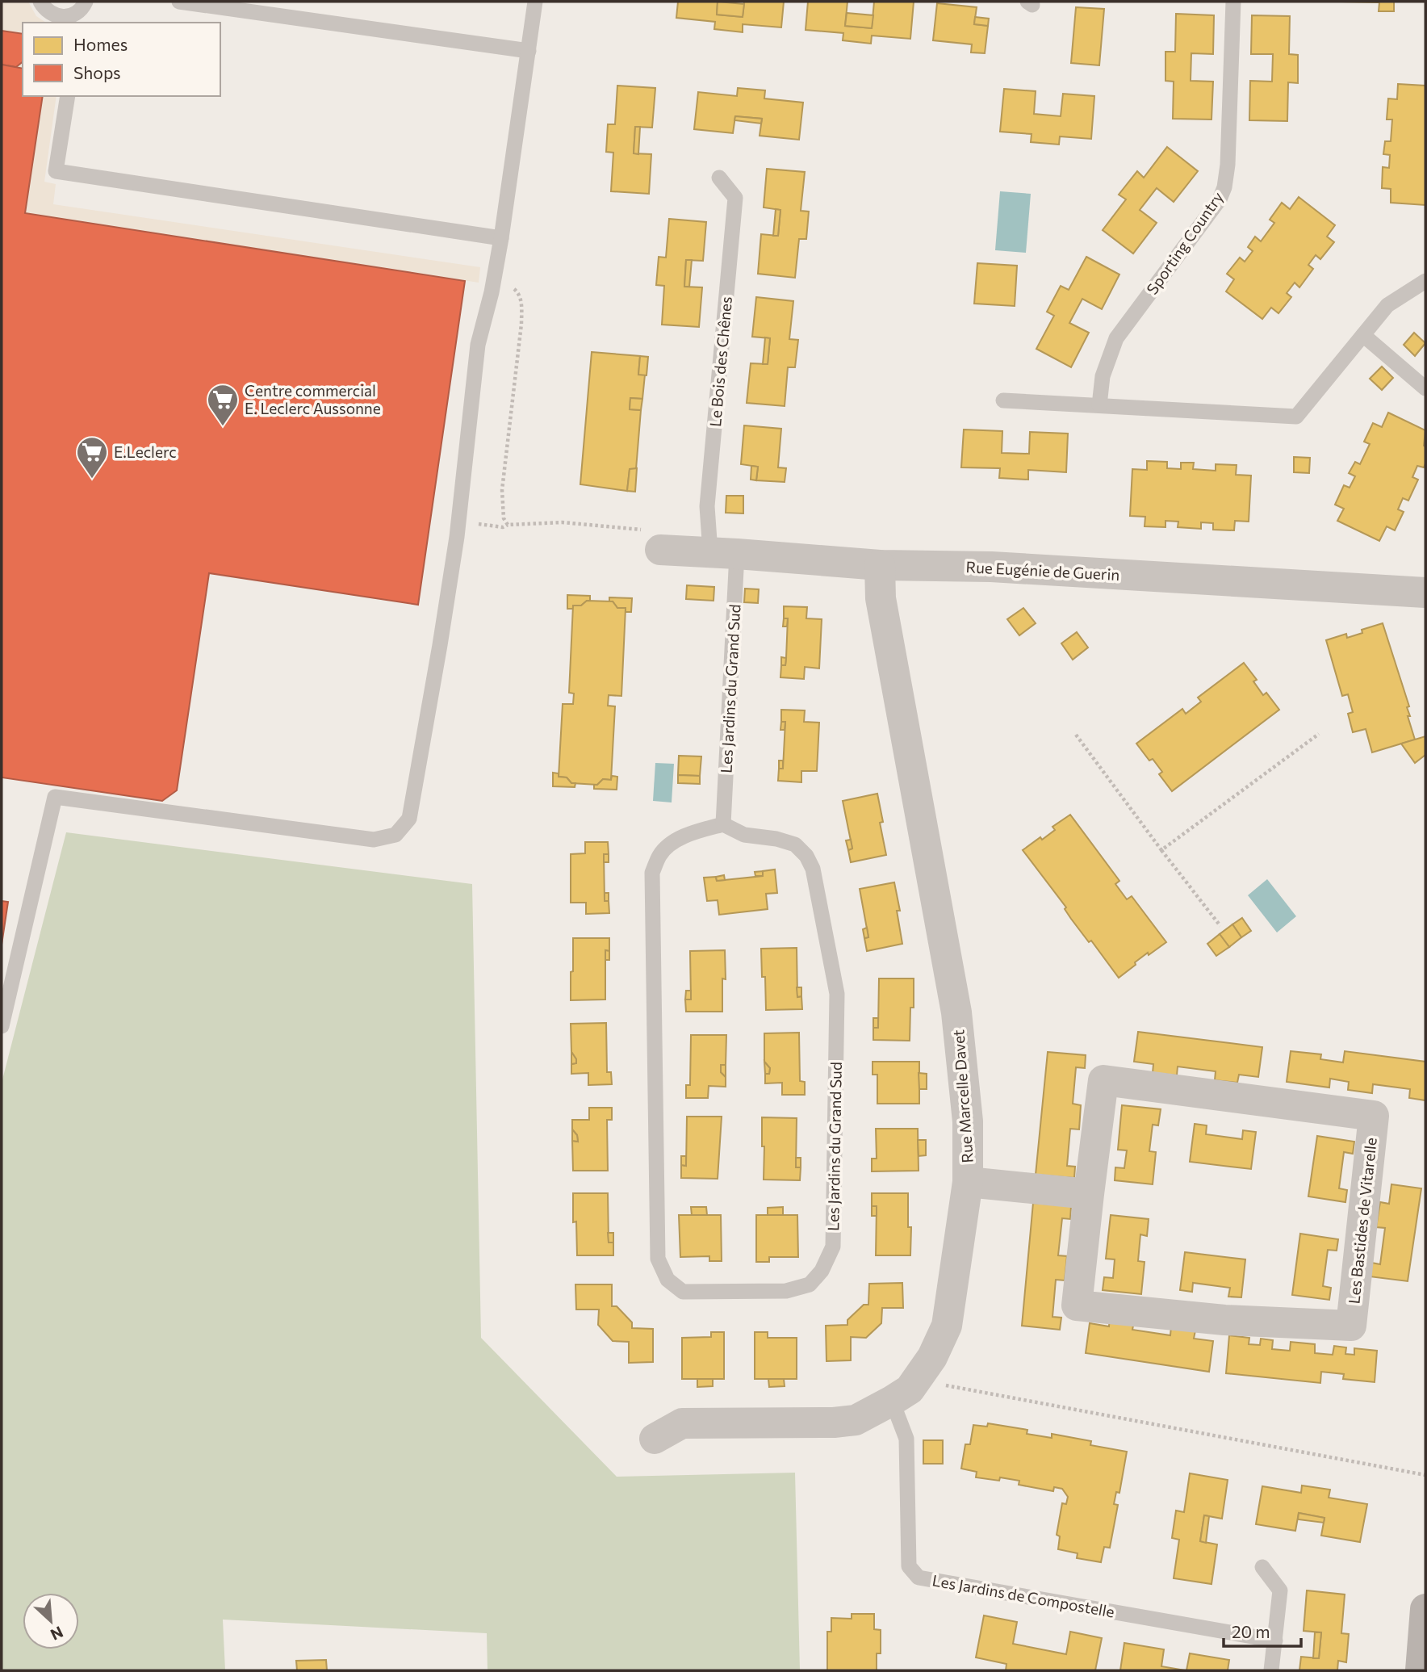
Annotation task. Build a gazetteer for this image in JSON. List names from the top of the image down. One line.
{"streets":{"street":["Rue Eugénie de Guerin","Rue Marcelle Davet","Les Bastides de Vitarelle"],"lane":["Sporting Country","Le Bois des Chênes","Les Jardins du Grand Sud","Les Jardins de Compostelle"]},"crossings":[["Le Bois des Chênes","Rue Eugénie de Guerin"],["Le Bois des Chênes","Les Jardins du Grand Sud"],["Rue Eugénie de Guerin","Les Jardins du Grand Sud"],["Rue Eugénie de Guerin","Rue Marcelle Davet"],["Rue Marcelle Davet","Les Jardins de Compostelle"]],"places":{"supermarket":["Centre commercial E. Leclerc Aussonne","E.Leclerc"]},"legend":["Homes","Shops"],"scale_bar":"20 m","north":"bottom right"}
